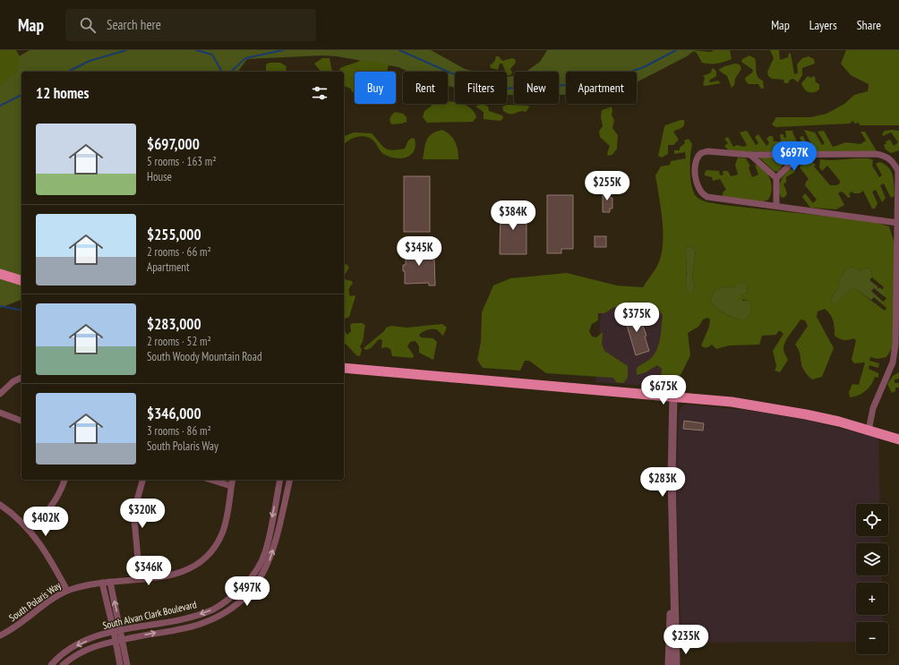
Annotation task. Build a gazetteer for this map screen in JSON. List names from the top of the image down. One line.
{"streets":{"street":["South Polaris Way","South Alvan Clark Boulevard"]},"page":{"header":"Map","search":"Search here","nav":["Map","Layers","Share"],"chip":["Buy","Rent","Filters","New","Apartment"],"heading":"12 homes","list":[{"name":"$697,000","note":"5 rooms · 163 m² · House"},{"name":"$255,000","note":"2 rooms · 66 m² · Apartment"},{"name":"$283,000","note":"2 rooms · 52 m² · South Woody Mountain Road"},{"name":"$346,000","note":"3 rooms · 86 m² · South Polaris Way"}],"price":["$697K","$255K","$384K","$345K","$375K","$675K","$283K","$320K","$402K","$346K","$497K","$235K"],"map_buttons":["+","−"]}}
